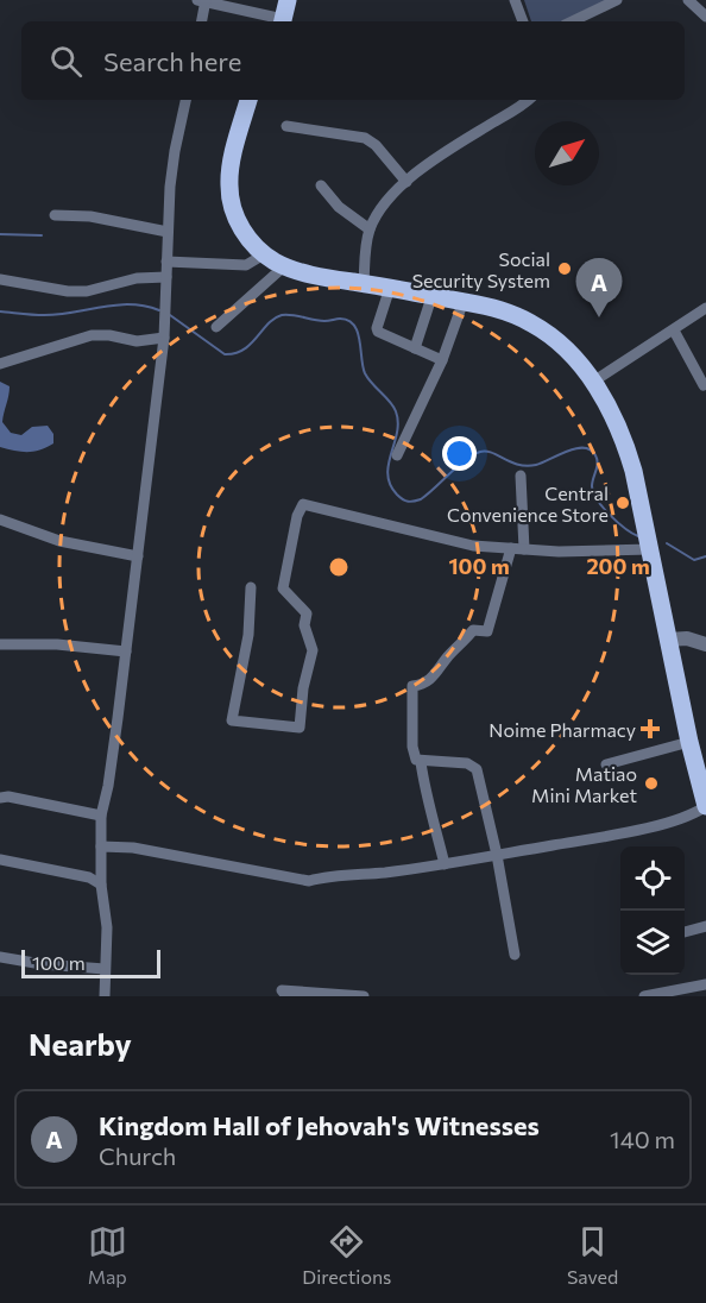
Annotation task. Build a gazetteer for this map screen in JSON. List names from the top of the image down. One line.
{"places":{"other":["Social Security System","Central Convenience Store","Matiao Mini Market"],"health":["Noime Pharmacy"]},"scale_bar":"100 m","north":"top right","page":{"search":"Search here","pins":"A","scale":"100 m","heading":"Nearby","list":[{"mark":"A","name":"Kingdom Hall of Jehovah's Witnesses","note":"Church","value":"140 m"}],"nav":["Map","Directions","Saved"]},"rings":["100 m","200 m"]}
